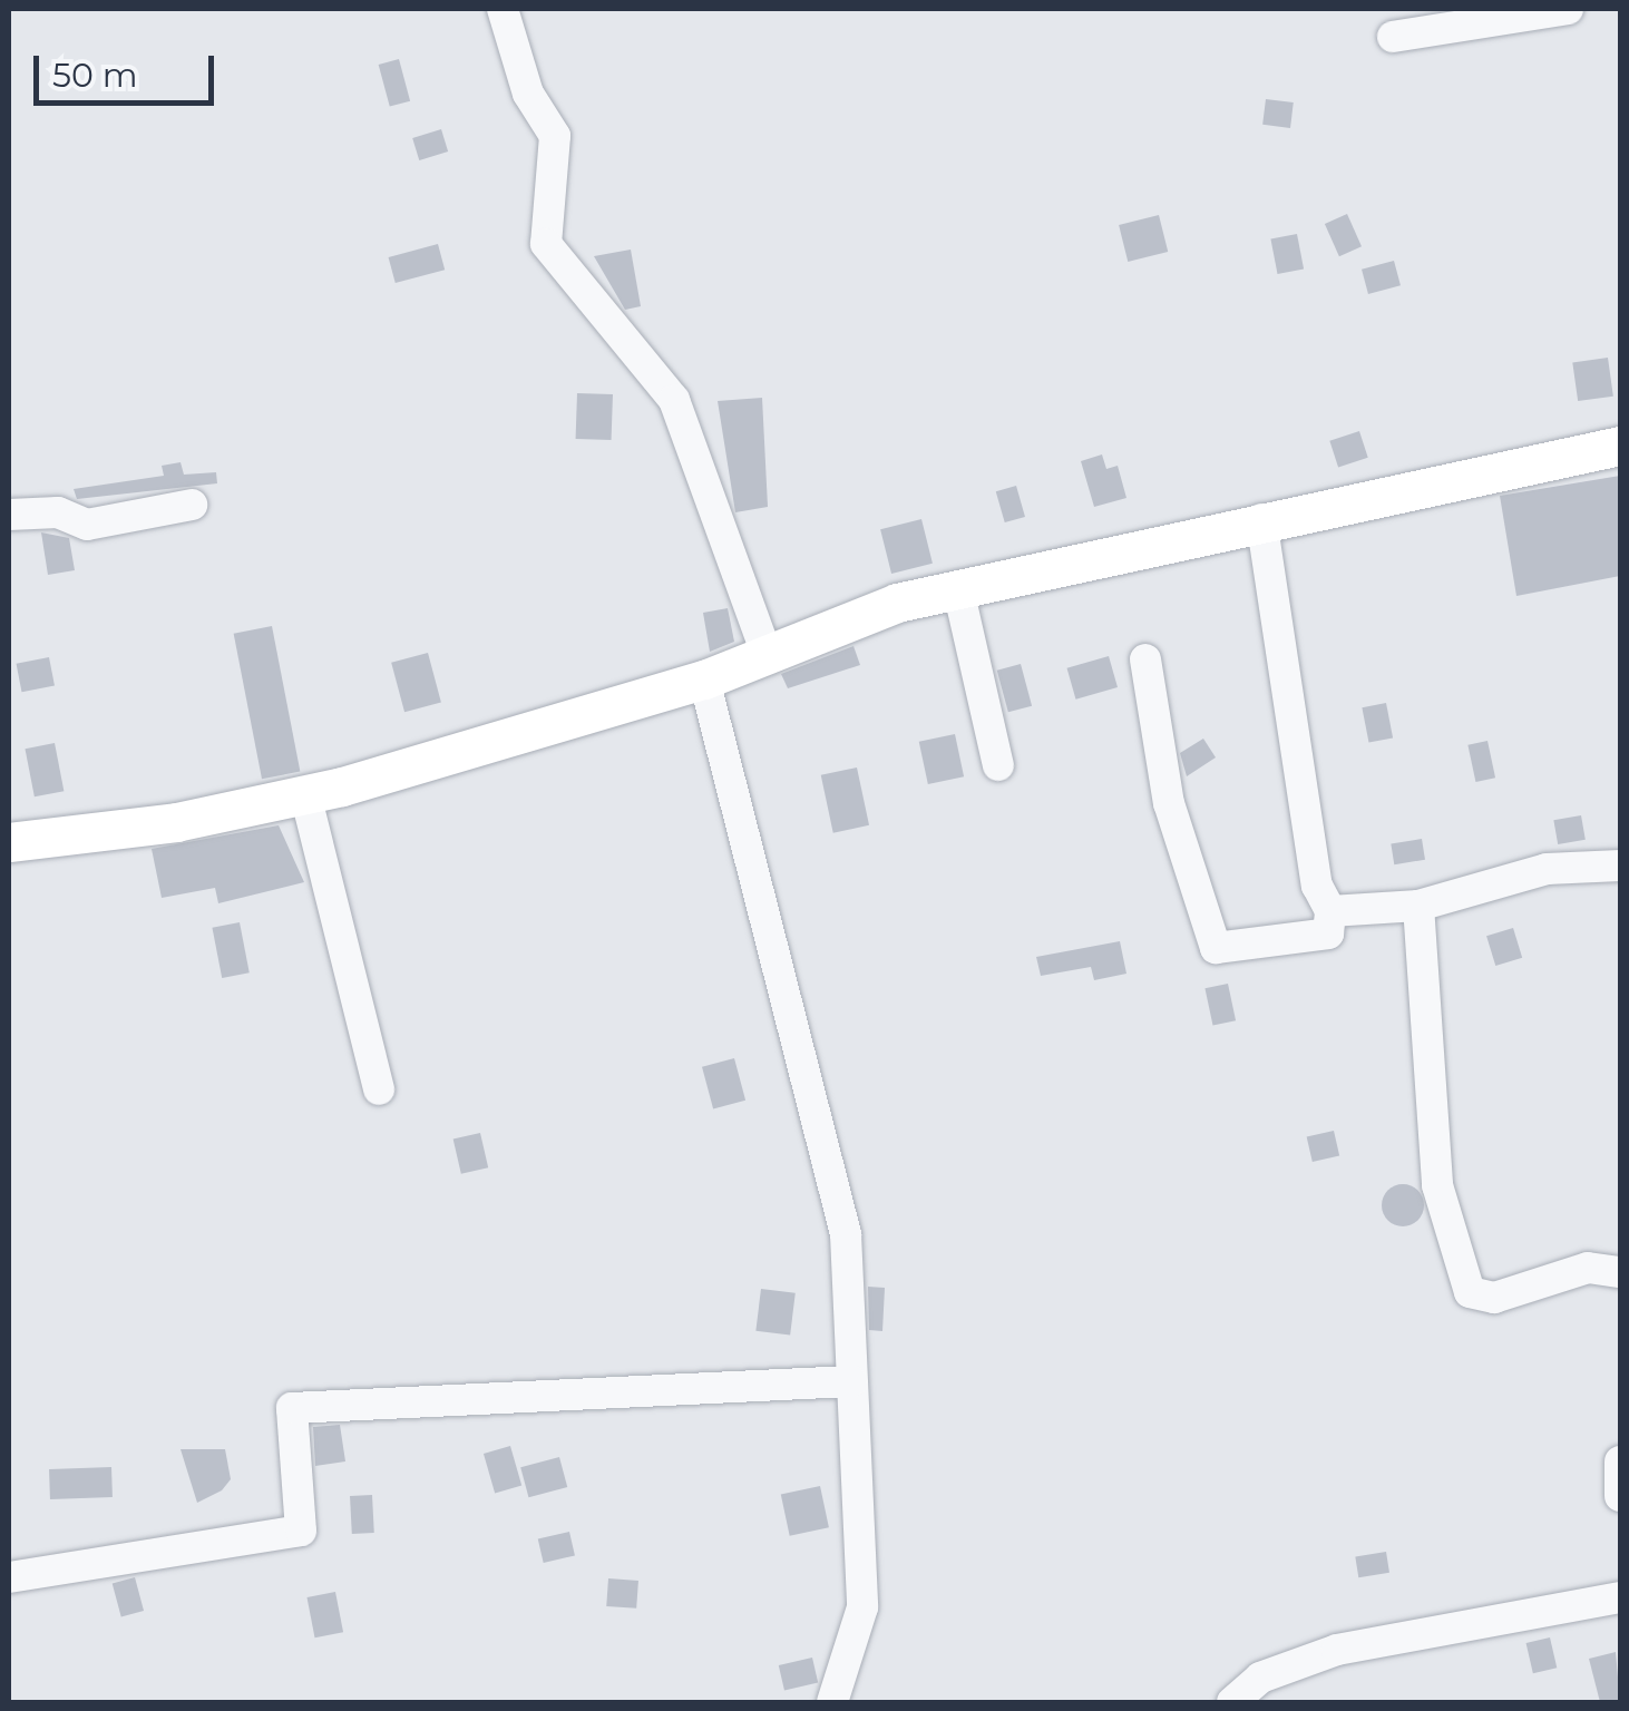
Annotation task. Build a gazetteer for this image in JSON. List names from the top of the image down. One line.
{"scale_bar":"50 m"}
